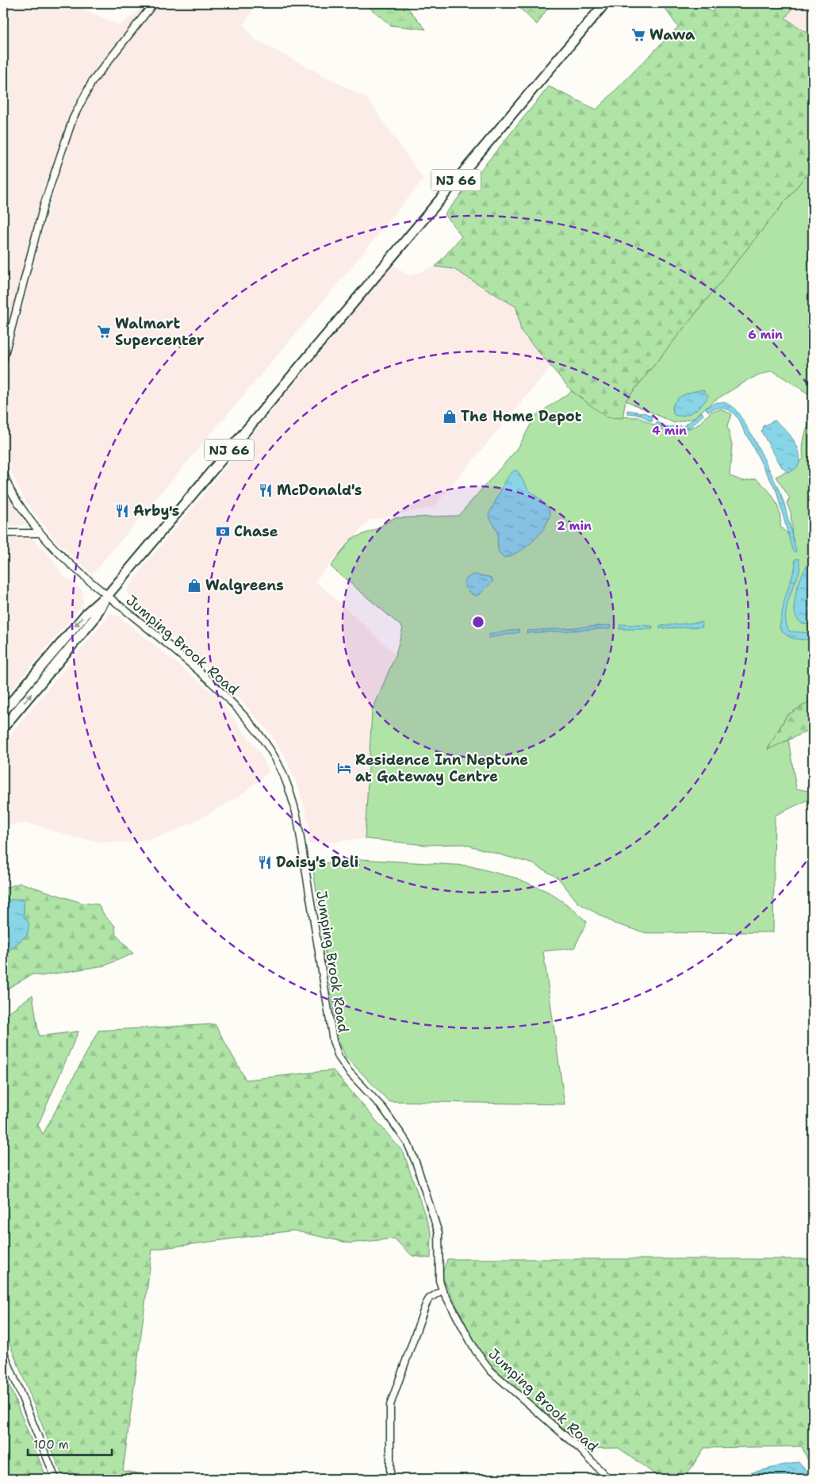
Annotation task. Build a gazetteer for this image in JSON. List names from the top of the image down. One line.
{"streets":{"highway":["NJ 66"],"street":["Jumping Brook Road"]},"crossings":[["NJ 66","Jumping Brook Road"]],"places":{"supermarket":["Wawa","Walmart Supercenter"],"shop":["The Home Depot","Walgreens"],"restaurant":["McDonald's","Arby's","Daisy's Deli"],"bank":["Chase"],"hotel":["Residence Inn Neptune at Gateway Centre"]},"scale_bar":"100 m","rings":["6 min","4 min","2 min"]}
